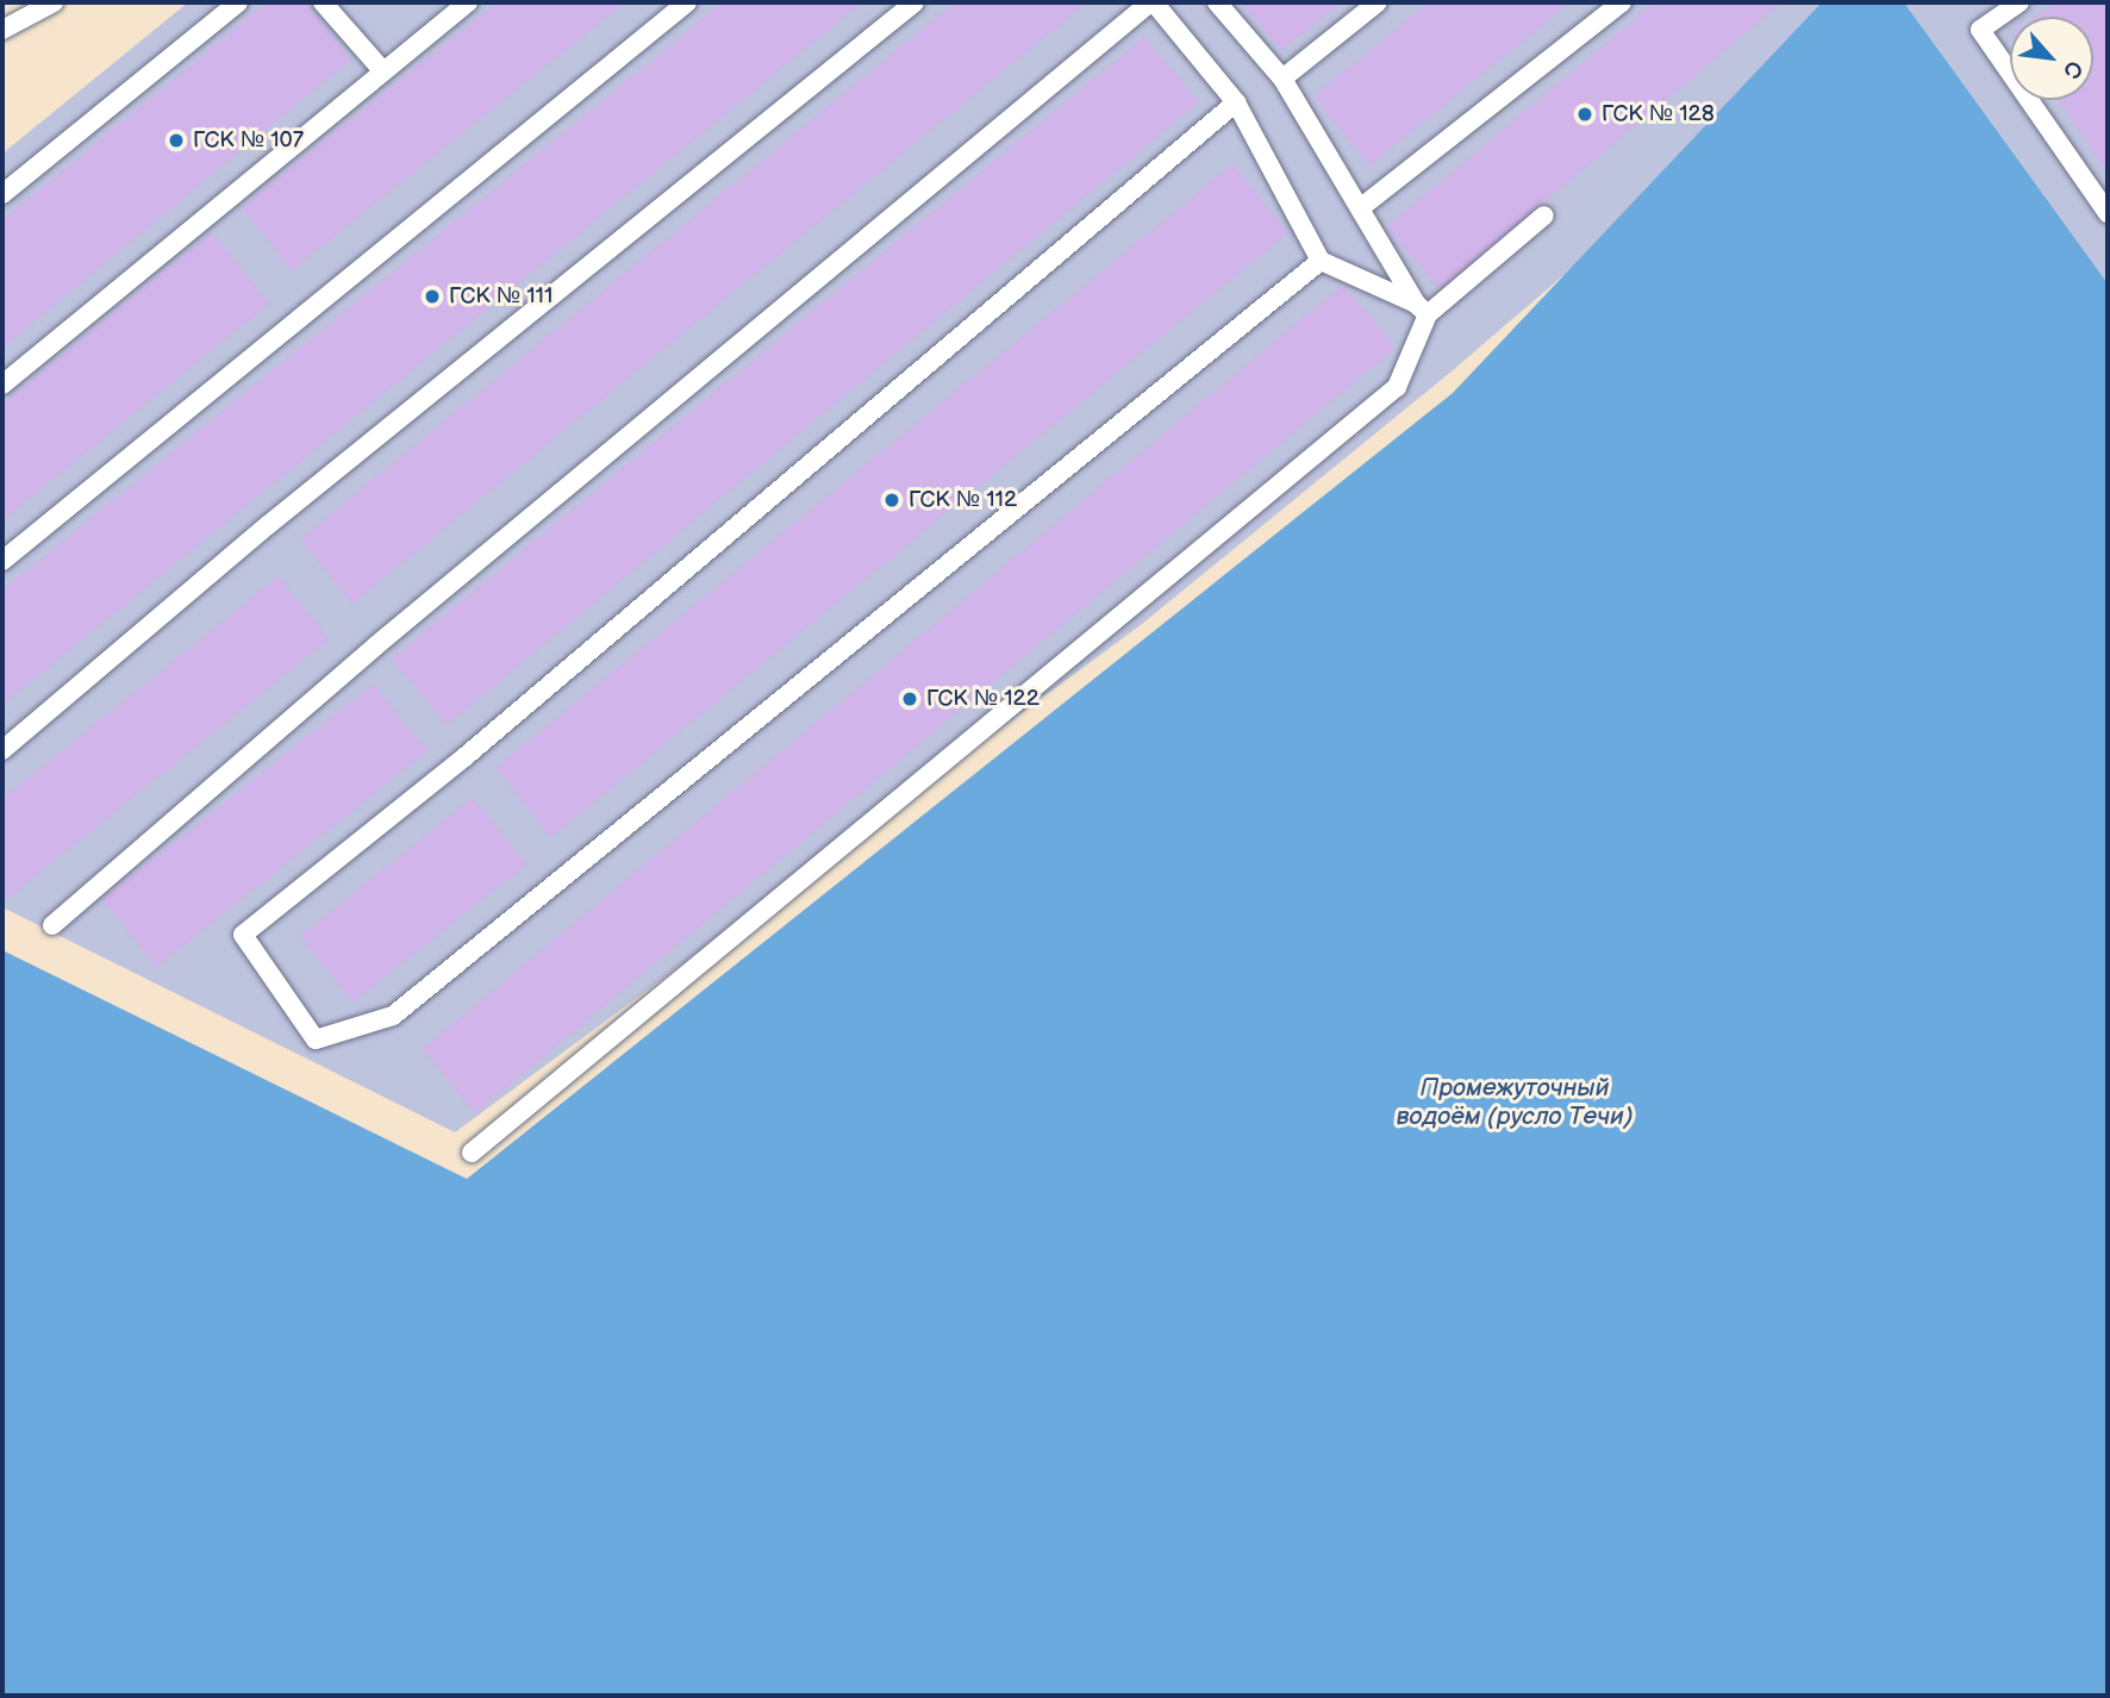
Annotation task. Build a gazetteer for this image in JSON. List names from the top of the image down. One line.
{"water":["Промежуточный водоём (русло Течи)"],"places":["ГСК № 128","ГСК № 107","ГСК № 111","ГСК № 112","ГСК № 122"],"north":"bottom right"}
